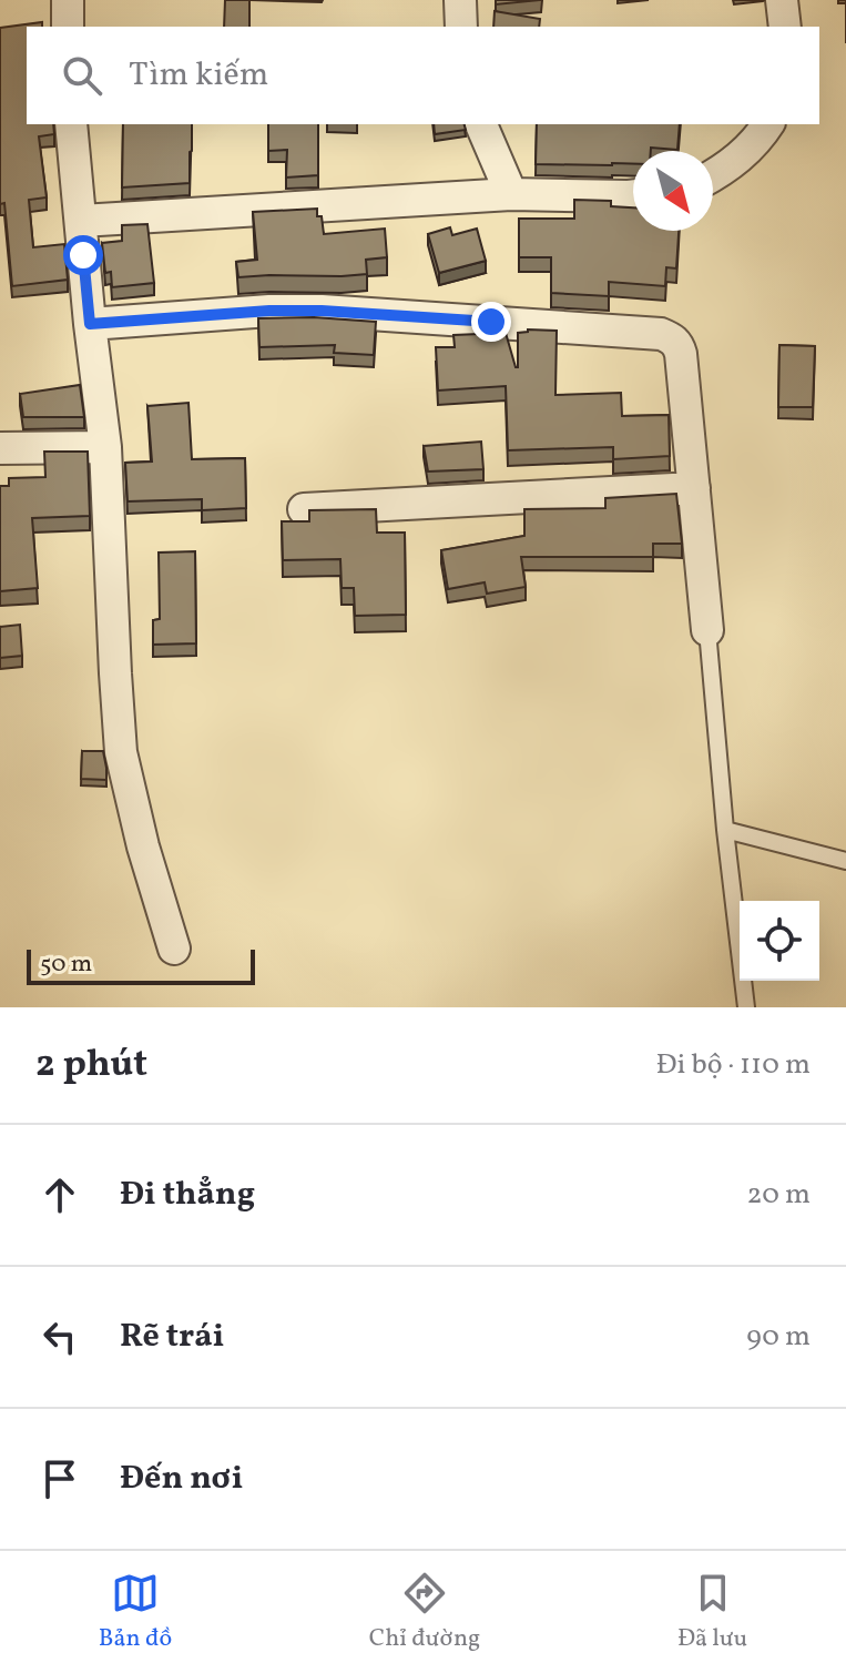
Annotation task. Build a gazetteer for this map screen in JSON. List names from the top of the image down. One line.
{"scale_bar":"50 m","north":"bottom right","page":{"search":"Tìm kiếm","scale":"50 m","heading":["2 phút","Đi bộ · 110 m"],"list":[["Đi thẳng","20 m"],["Rẽ trái","90 m"],"Đến nơi"],"nav":["Bản đồ","Chỉ đường","Đã lưu"]}}
